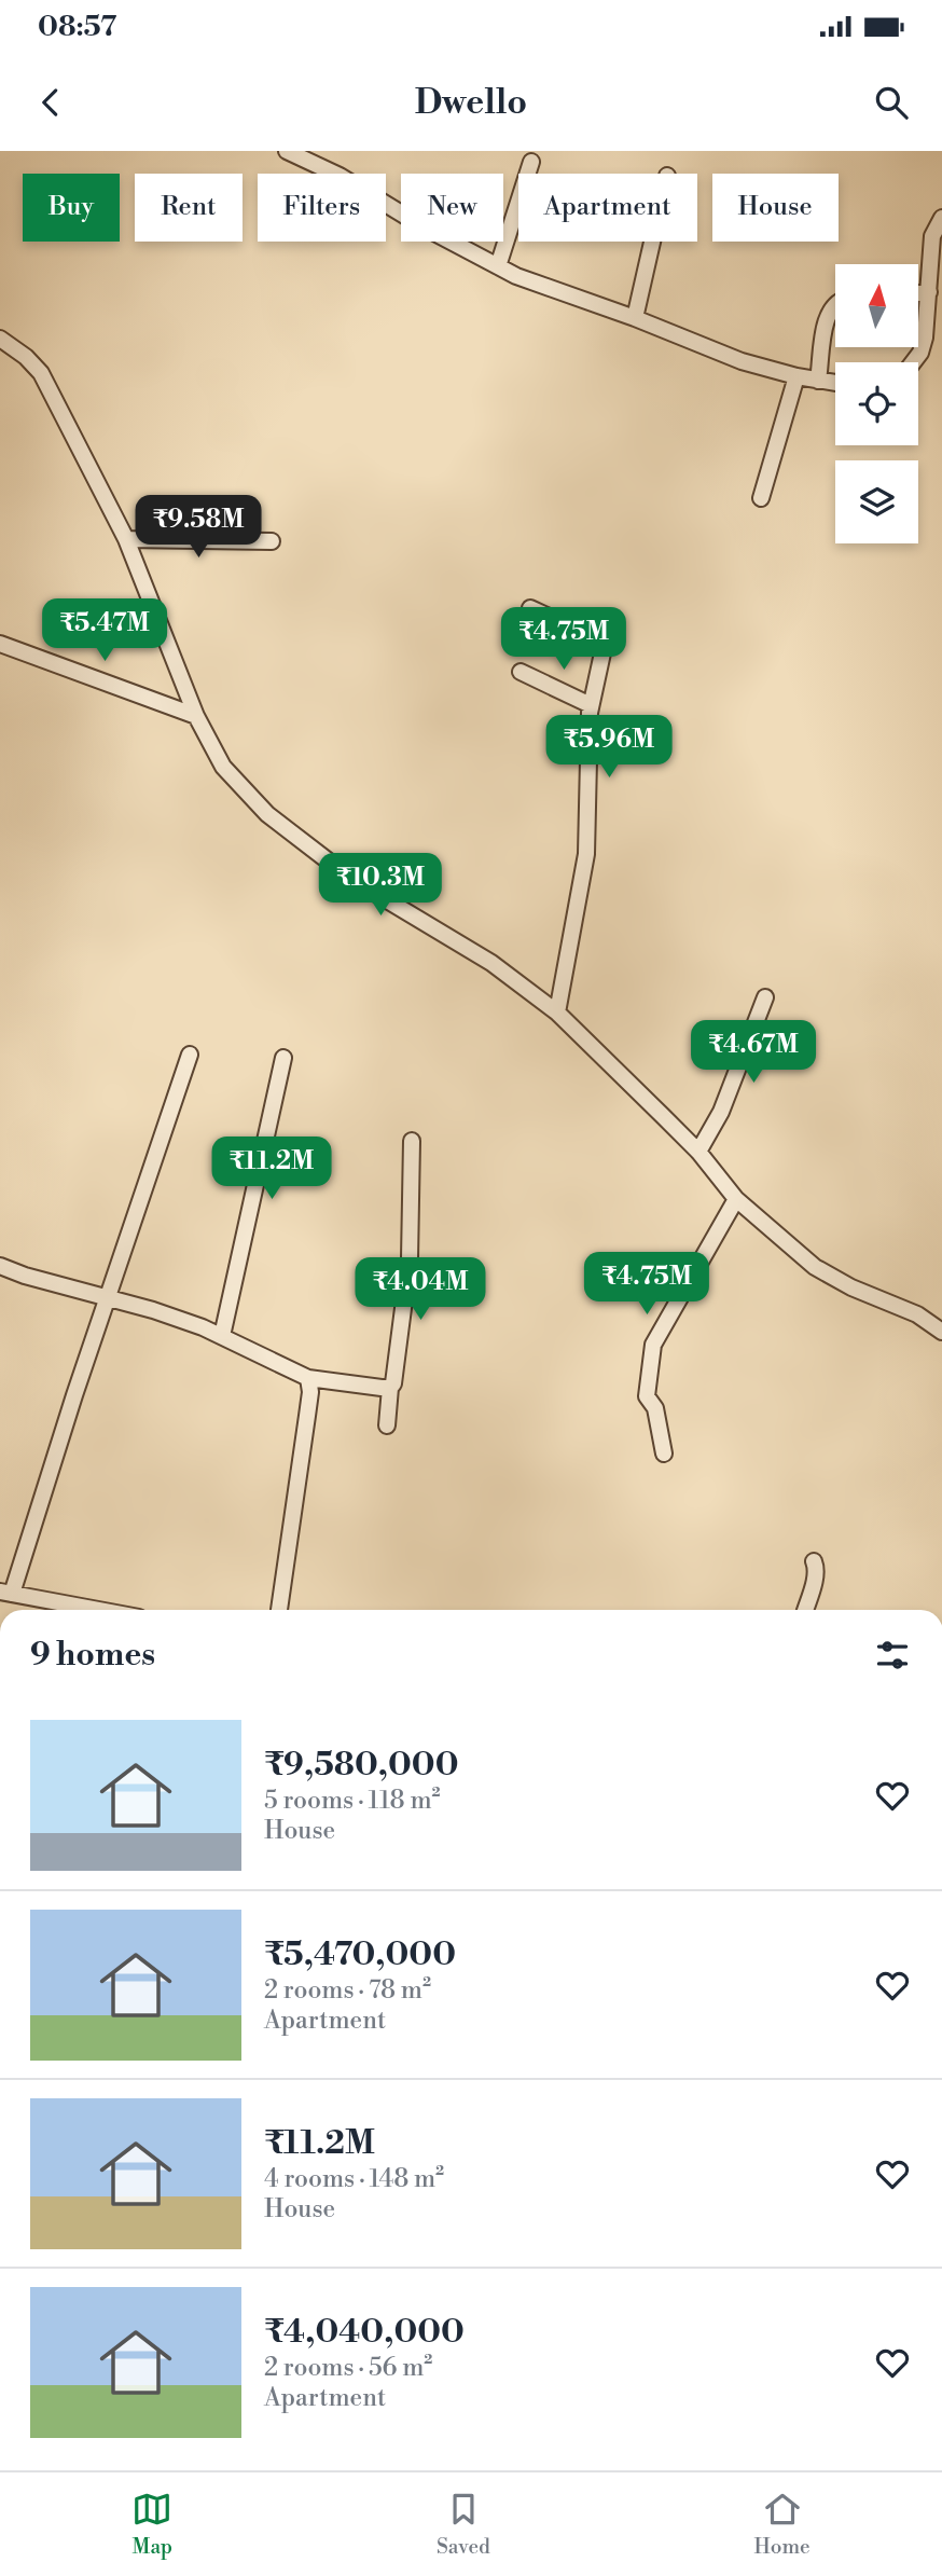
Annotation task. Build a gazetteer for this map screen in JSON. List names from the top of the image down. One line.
{"north":"top","page":{"status":"08:57","header":"Dwello","chip":["Buy","Rent","Filters","New","Apartment","House"],"price":["₹9.58M","₹5.47M","₹4.75M","₹5.96M","₹10.3M","₹4.67M","₹11.2M","₹4.75M","₹4.04M"],"heading":"9 homes","list":[{"name":"₹9,580,000","note":"5 rooms · 118 m² · House"},{"name":"₹5,470,000","note":"2 rooms · 78 m² · Apartment"},{"name":"₹11.2M","note":"4 rooms · 148 m² · House"},{"name":"₹4,040,000","note":"2 rooms · 56 m² · Apartment"}],"tabs":["Map","Saved","Home"]}}
